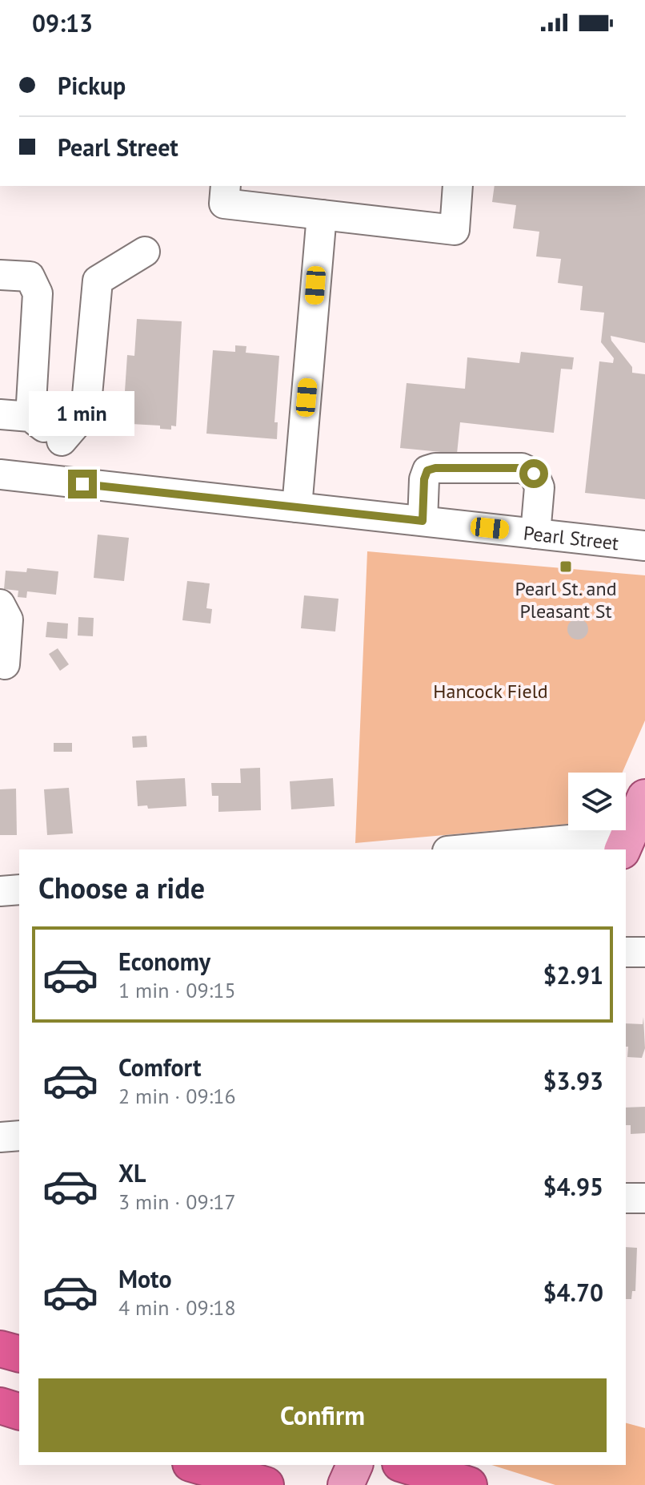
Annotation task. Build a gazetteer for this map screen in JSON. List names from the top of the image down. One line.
{"streets":{"street":["Pearl Street"]},"parks":["Hancock Field"],"places":{"transit":["Pearl St. and Pleasant St"]},"page":{"status":"09:13","banner":["Pickup","Pearl Street"],"bubble":"1 min","heading":"Choose a ride","list":[{"name":"Economy","note":"1 min · 09:15","value":"$2.91"},{"name":"Comfort","note":"2 min · 09:16","value":"$3.93"},{"name":"XL","note":"3 min · 09:17","value":"$4.95"},{"name":"Moto","note":"4 min · 09:18","value":"$4.70"}],"buttons":"Confirm"}}
